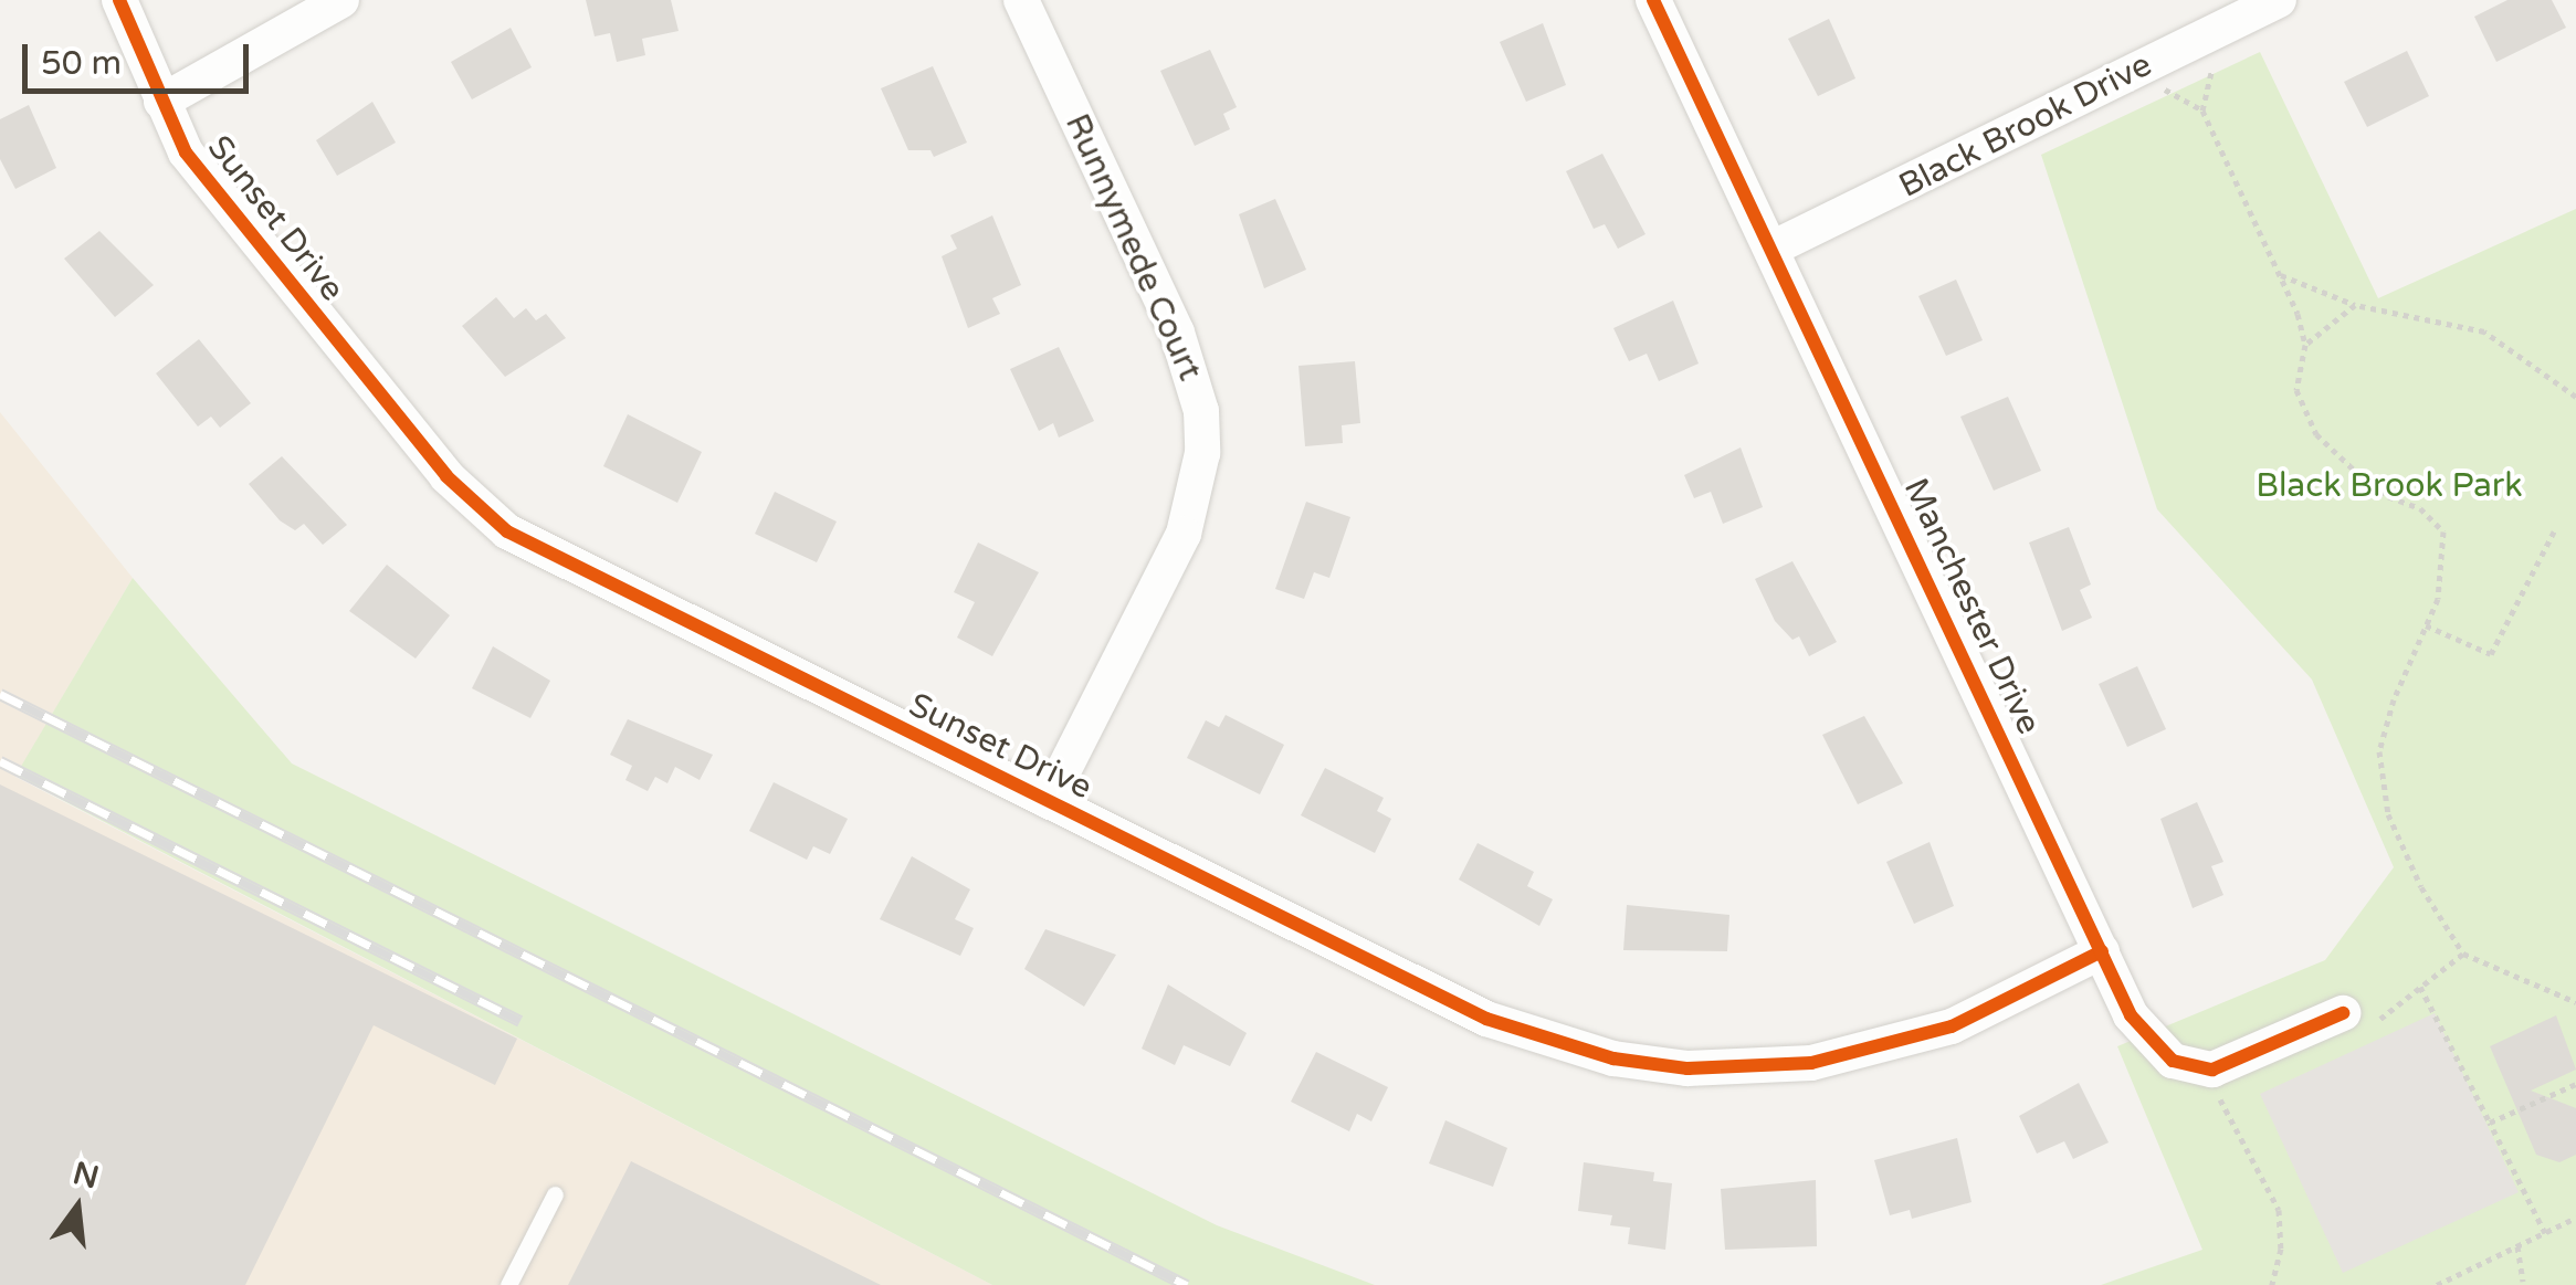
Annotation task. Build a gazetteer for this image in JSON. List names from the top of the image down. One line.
{"streets":{"street":["Black Brook Drive","Sunset Drive","Runnymede Court","Manchester Drive"]},"crossings":[["Black Brook Drive","Manchester Drive"],["Sunset Drive","Runnymede Court"],["Sunset Drive","Manchester Drive"]],"parks":["Black Brook Park"],"scale_bar":"50 m","north":"top"}
